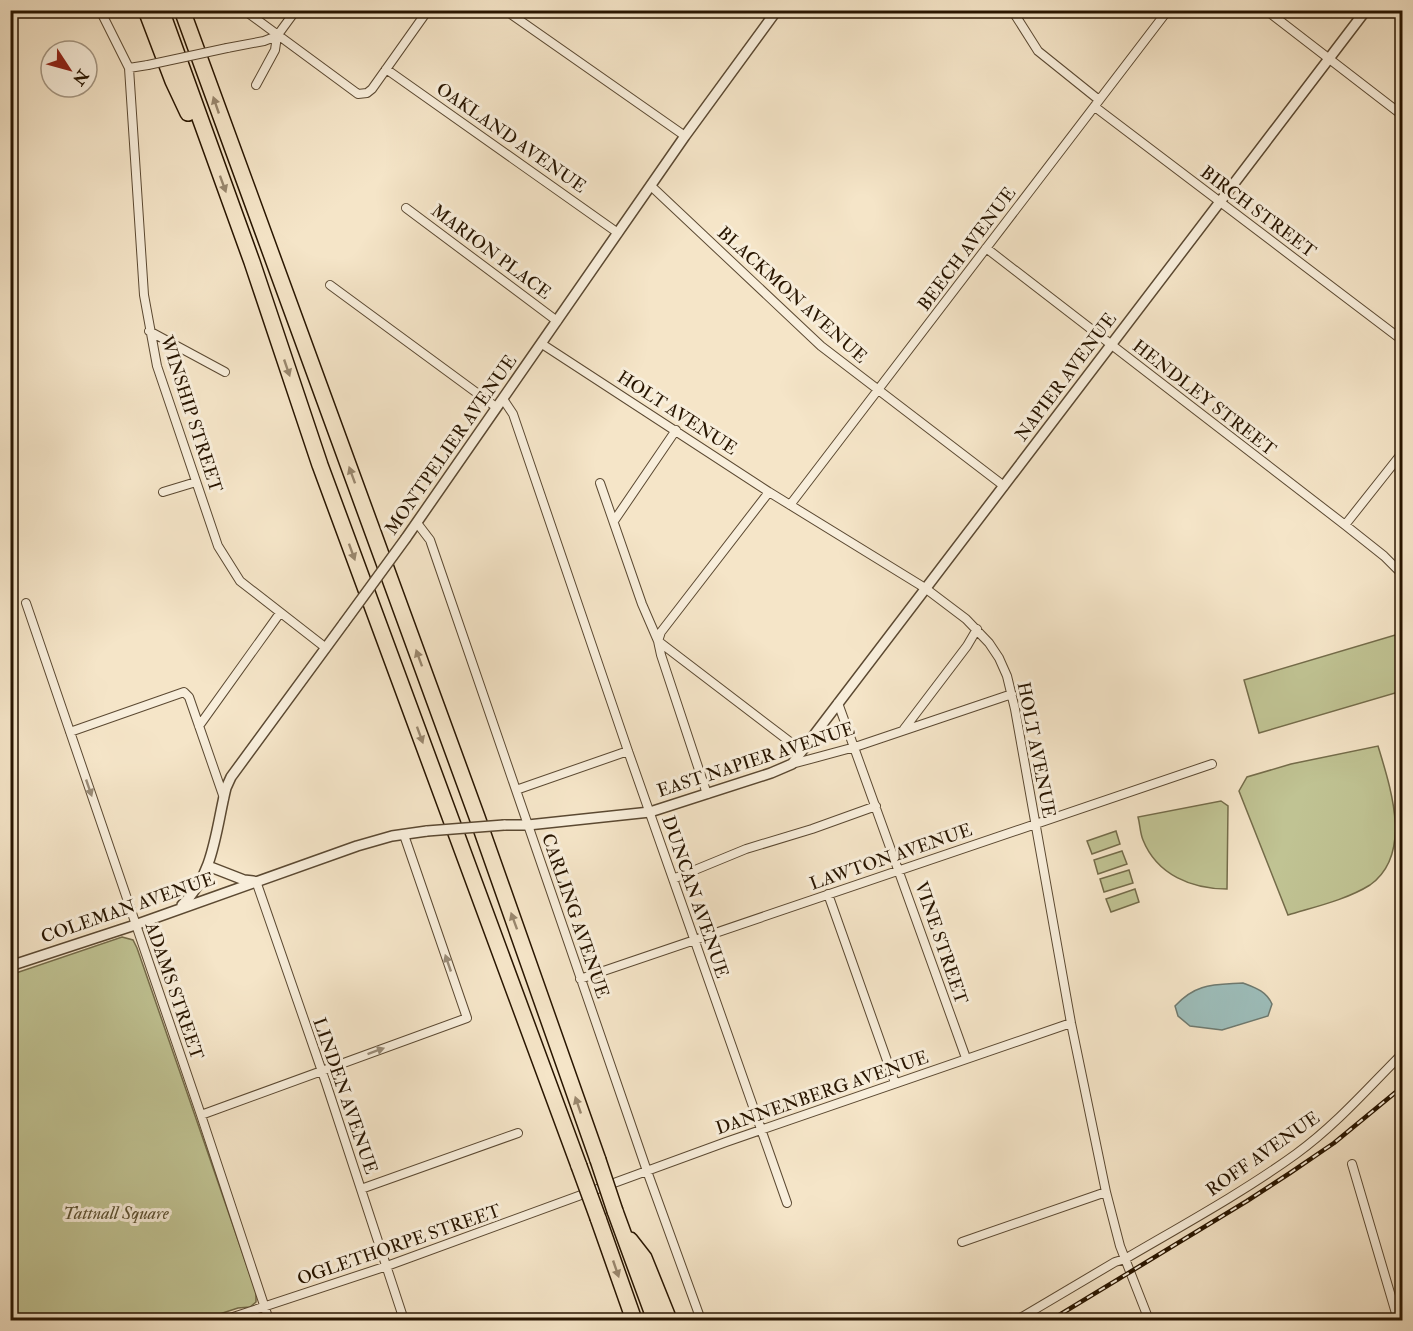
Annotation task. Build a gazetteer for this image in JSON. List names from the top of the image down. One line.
{"streets":{"street":["OAKLAND AVENUE","BIRCH STREET","BEECH AVENUE","MARION PLACE","BLACKMON AVENUE","NAPIER AVENUE","HENDLEY STREET","HOLT AVENUE","WINSHIP STREET","MONTPELIER AVENUE","EAST NAPIER AVENUE","LAWTON AVENUE","DUNCAN AVENUE","COLEMAN AVENUE","CARLING AVENUE","VINE STREET","ADAMS STREET","DANNENBERG AVENUE","LINDEN AVENUE","ROFF AVENUE","OGLETHORPE STREET"]},"crossings":[["OAKLAND AVENUE","MONTPELIER AVENUE"],["BIRCH STREET","BEECH AVENUE"],["BIRCH STREET","NAPIER AVENUE"],["BEECH AVENUE","BLACKMON AVENUE"],["BEECH AVENUE","HENDLEY STREET"],["BEECH AVENUE","HOLT AVENUE"],["MARION PLACE","MONTPELIER AVENUE"],["BLACKMON AVENUE","NAPIER AVENUE"],["BLACKMON AVENUE","MONTPELIER AVENUE"],["NAPIER AVENUE","HENDLEY STREET"],["NAPIER AVENUE","HOLT AVENUE"],["NAPIER AVENUE","EAST NAPIER AVENUE"],["NAPIER AVENUE","VINE STREET"],["HOLT AVENUE","MONTPELIER AVENUE"],["HOLT AVENUE","EAST NAPIER AVENUE"],["HOLT AVENUE","LAWTON AVENUE"],["HOLT AVENUE","DANNENBERG AVENUE"],["HOLT AVENUE","ROFF AVENUE"],["WINSHIP STREET","MONTPELIER AVENUE"],["MONTPELIER AVENUE","DUNCAN AVENUE"],["MONTPELIER AVENUE","COLEMAN AVENUE"],["MONTPELIER AVENUE","CARLING AVENUE"],["EAST NAPIER AVENUE","DUNCAN AVENUE"],["EAST NAPIER AVENUE","COLEMAN AVENUE"],["EAST NAPIER AVENUE","CARLING AVENUE"],["EAST NAPIER AVENUE","VINE STREET"],["LAWTON AVENUE","DUNCAN AVENUE"],["LAWTON AVENUE","CARLING AVENUE"],["LAWTON AVENUE","VINE STREET"],["DUNCAN AVENUE","DANNENBERG AVENUE"],["COLEMAN AVENUE","ADAMS STREET"],["COLEMAN AVENUE","LINDEN AVENUE"],["CARLING AVENUE","DANNENBERG AVENUE"],["VINE STREET","DANNENBERG AVENUE"],["ADAMS STREET","OGLETHORPE STREET"],["DANNENBERG AVENUE","OGLETHORPE STREET"],["LINDEN AVENUE","OGLETHORPE STREET"]],"parks":["Tattnall Square"],"north":"bottom right"}
